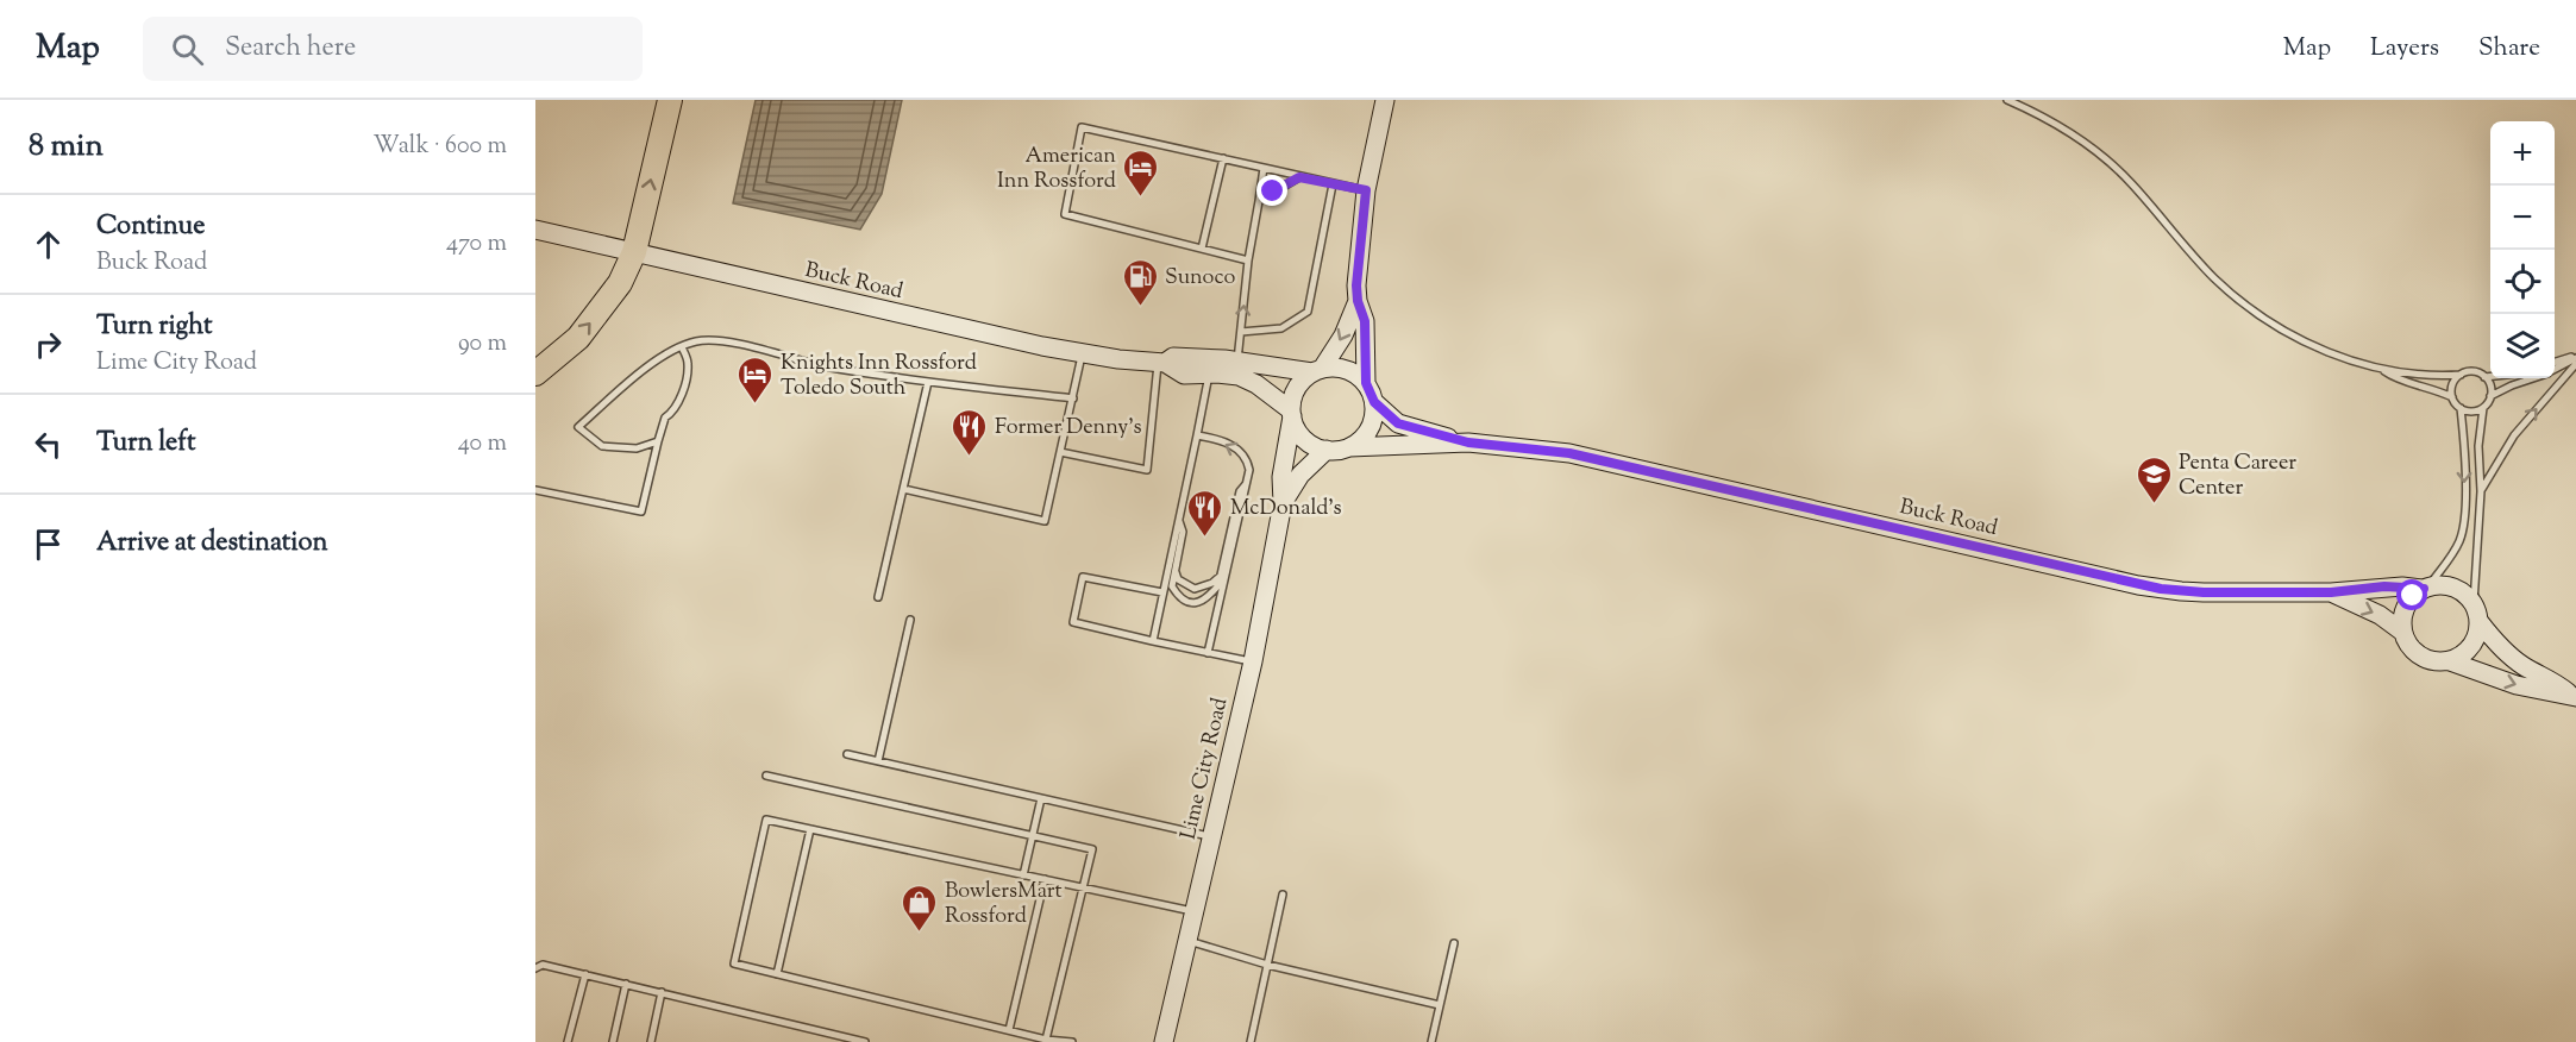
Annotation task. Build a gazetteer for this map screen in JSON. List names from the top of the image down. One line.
{"streets":{"street":["Buck Road","Lime City Road"]},"crossings":[["Buck Road","Lime City Road"]],"places":{"hotel":["American Inn Rossford","Knights Inn Rossford Toledo South"],"fuel station":["Sunoco"],"restaurant":["Former Denny's","McDonald's"],"school or university":["Penta Career Center"],"shop":["BowlersMart Rossford"]},"page":{"header":"Map","search":"Search here","nav":["Map","Layers","Share"],"heading":["8 min","Walk · 600 m"],"map_buttons":["+","−"],"list":[["Continue","Buck Road","470 m"],["Turn right","Lime City Road","90 m"],["Turn left","40 m"],"Arrive at destination"]}}
